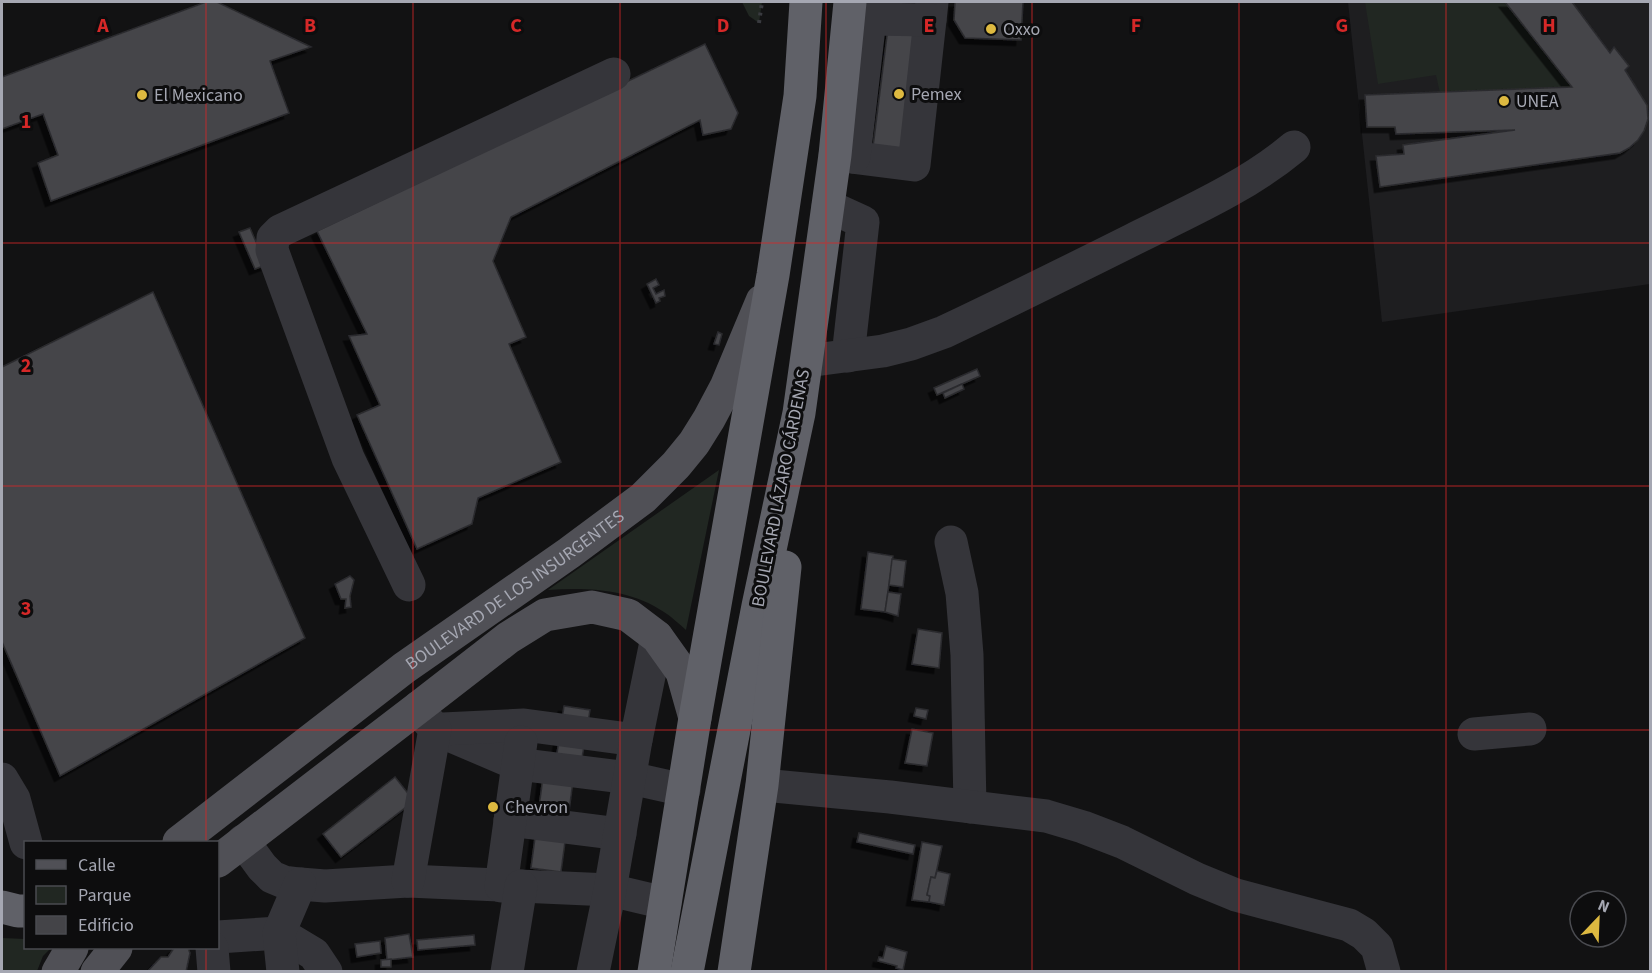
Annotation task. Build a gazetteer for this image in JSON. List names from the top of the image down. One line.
{"streets":{"highway":["BOULEVARD LÁZARO CÁRDENAS"],"main road":["BOULEVARD DE LOS INSURGENTES"]},"places":["Oxxo","Pemex","El Mexicano","UNEA","Chevron"],"legend":["Calle","Parque","Edificio"],"north":"top right","grid":{"columns":["A","B","C","D","E","F","G","H"],"rows":["1","2","3"]}}
